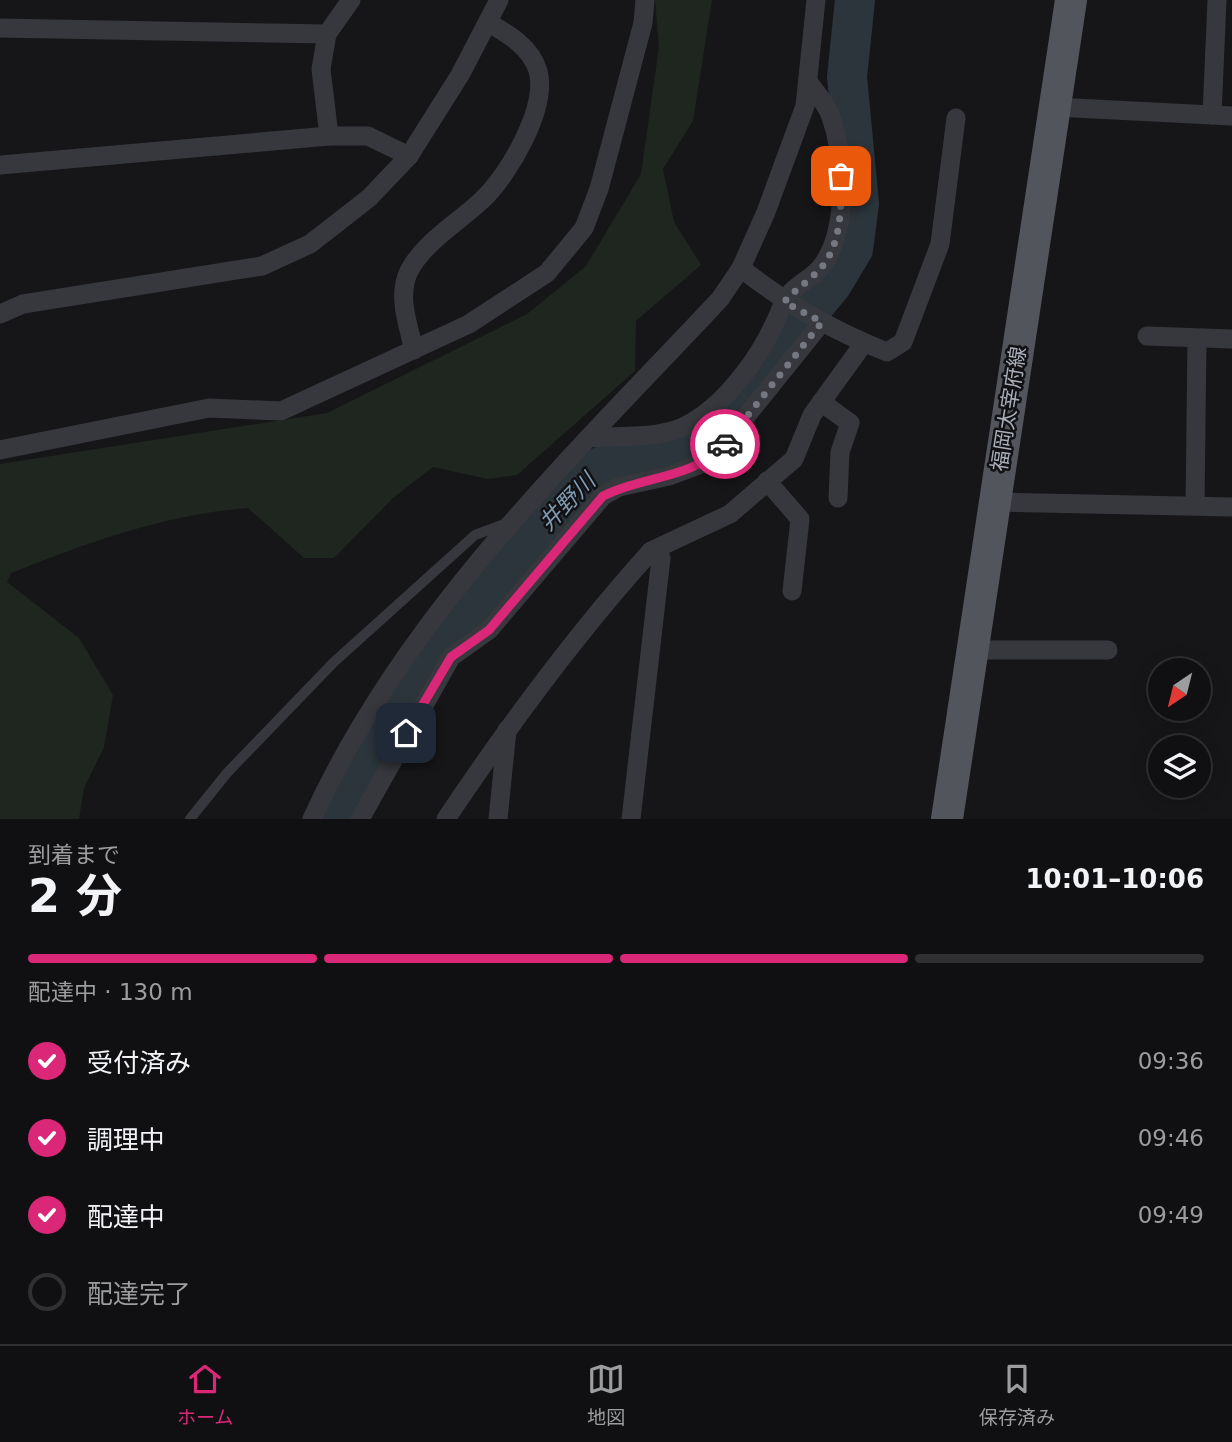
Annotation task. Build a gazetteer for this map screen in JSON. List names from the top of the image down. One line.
{"streets":{"main road":["福岡太宰府線"]},"water":["井野川"],"north":"bottom left","page":{"heading":["2 分","到着まで","10:01–10:06"],"bar":"配達中 · 130 m","list":[["受付済み","09:36"],["調理中","09:46"],["配達中","09:49"],"配達完了"],"tabs":["ホーム","地図","保存済み"]}}
